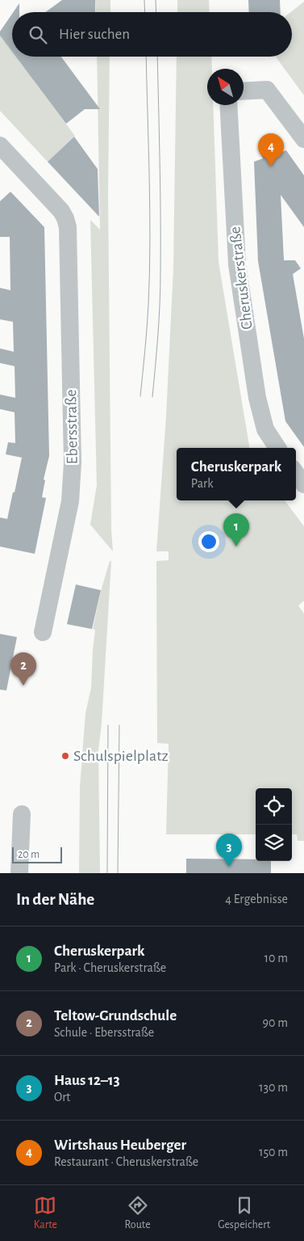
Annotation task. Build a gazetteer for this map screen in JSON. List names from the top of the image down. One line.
{"streets":{"street":["Cheruskerstraße","Ebersstraße"]},"places":["Schulspielplatz"],"scale_bar":"20 m","north":"top left","page":{"search":"Hier suchen","pins":["4","1","2","3"],"popup":["Cheruskerpark","Park"],"scale":"20 m","heading":["In der Nähe","4 Ergebnisse"],"list":[{"mark":"1","name":"Cheruskerpark","note":"Park · Cheruskerstraße","value":"10 m"},{"mark":"2","name":"Teltow-Grundschule","note":"Schule · Ebersstraße","value":"90 m"},{"mark":"3","name":"Haus 12–13","note":"Ort","value":"130 m"},{"mark":"4","name":"Wirtshaus Heuberger","note":"Restaurant · Cheruskerstraße","value":"150 m"}],"nav":["Karte","Route","Gespeichert"]}}
